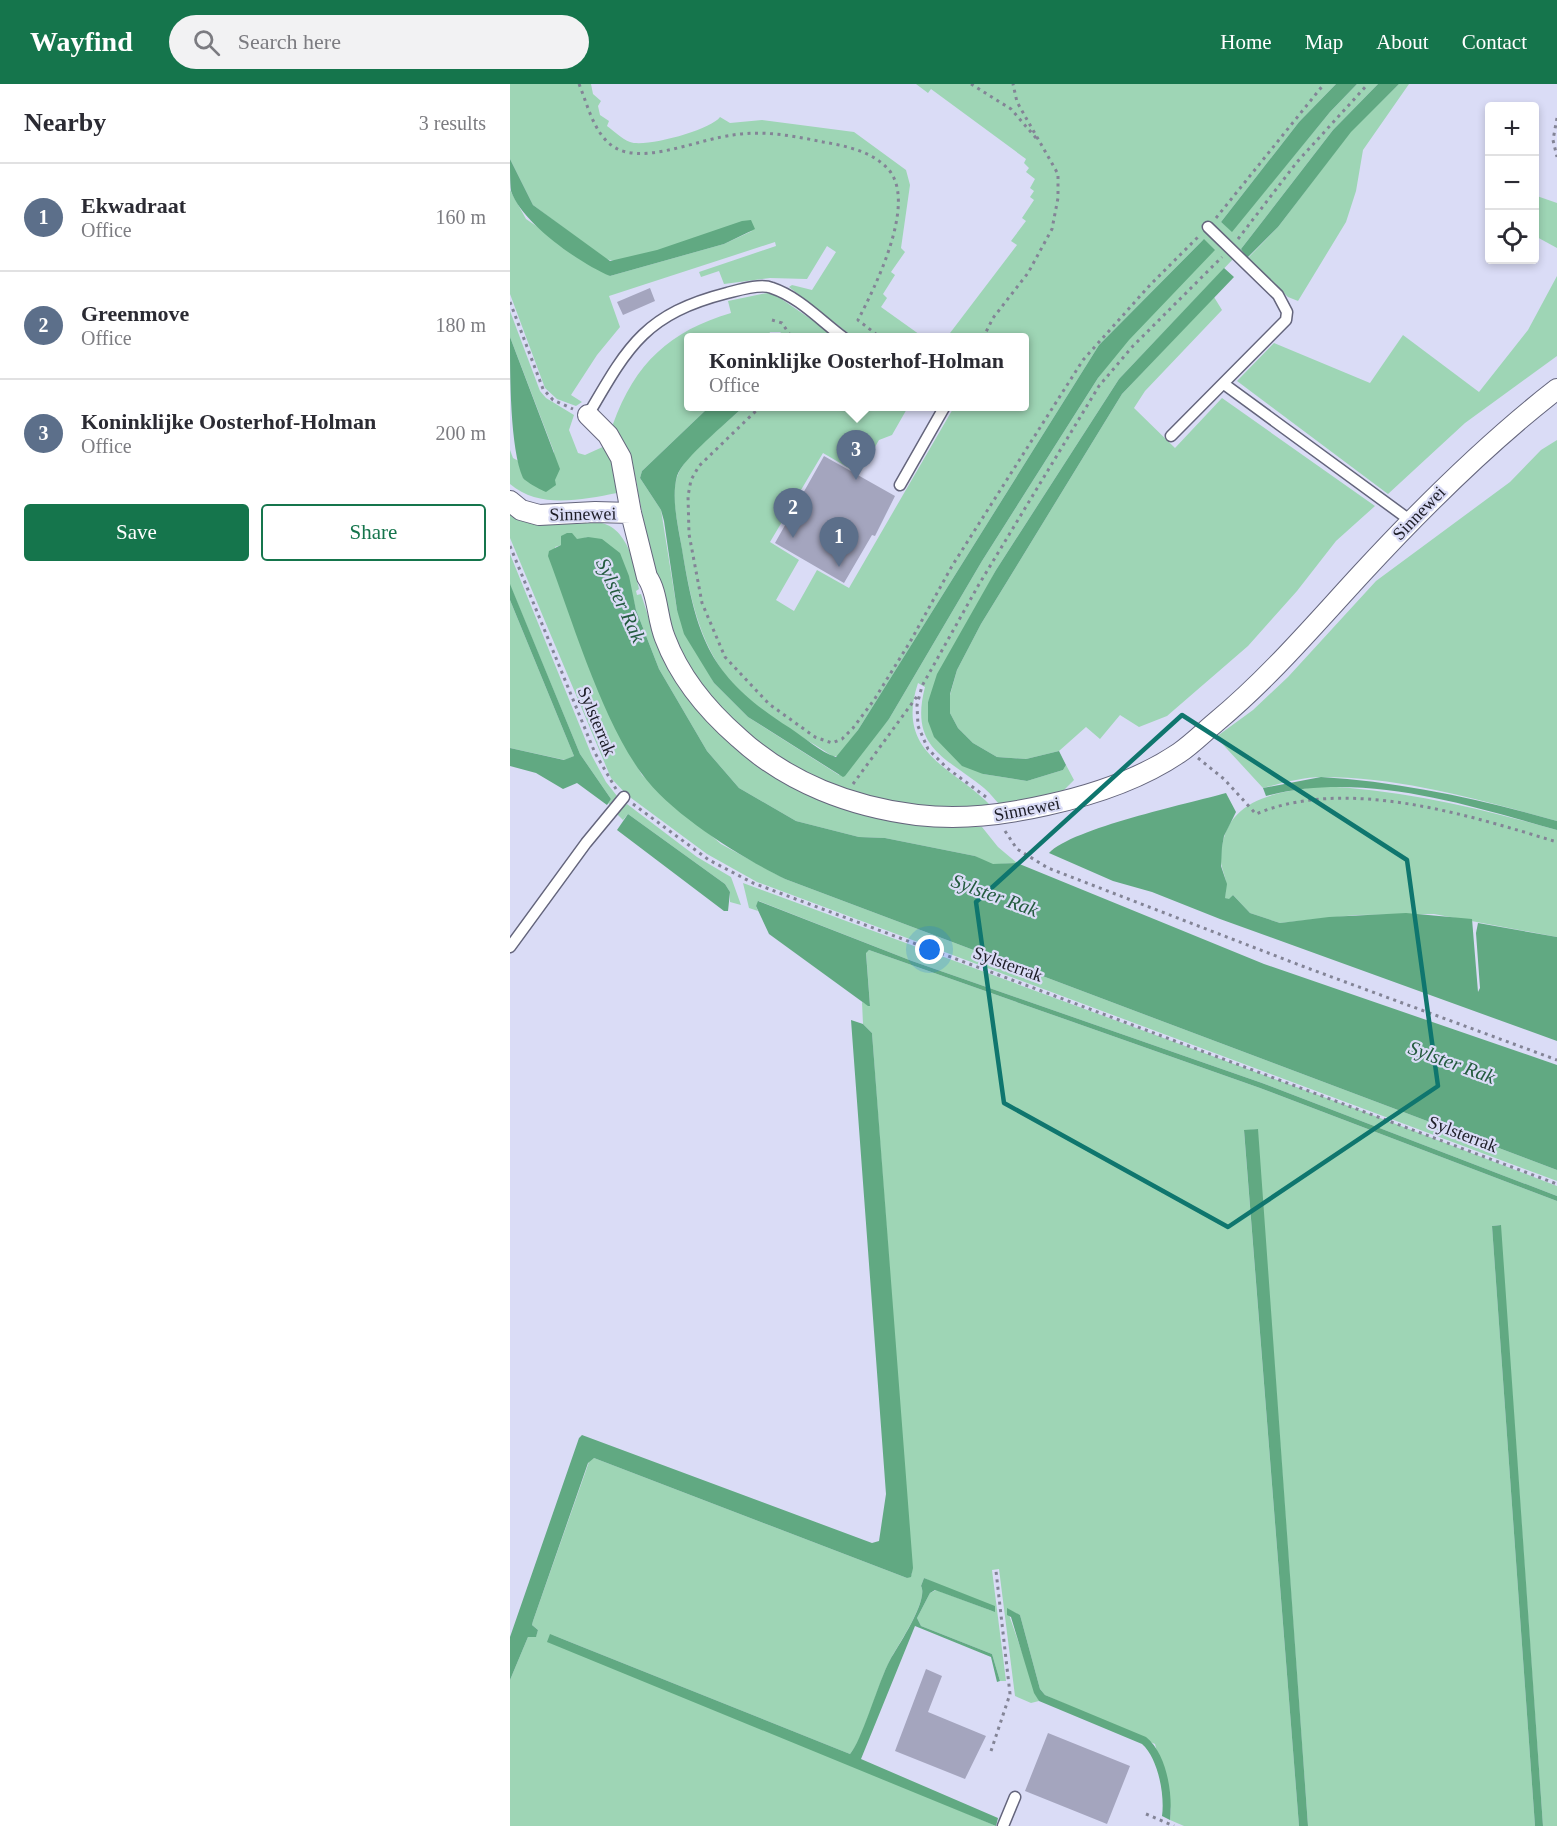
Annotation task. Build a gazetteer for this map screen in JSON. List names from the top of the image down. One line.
{"streets":{"street":["Sinnewei"],"path":["Sylsterrak"]},"water":["Sylster Rak"],"page":{"header":"Wayfind","search":"Search here","nav":["Home","Map","About","Contact"],"heading":["Nearby","3 results"],"map_buttons":["+","−"],"list":[{"mark":"1","name":"Ekwadraat","note":"Office","value":"160 m"},{"mark":"2","name":"Greenmove","note":"Office","value":"180 m"},{"mark":"3","name":"Koninklijke Oosterhof-Holman","note":"Office","value":"200 m"}],"popup":["Koninklijke Oosterhof-Holman","Office"],"pins":["3","2","1"],"buttons":["Save","Share"]}}
